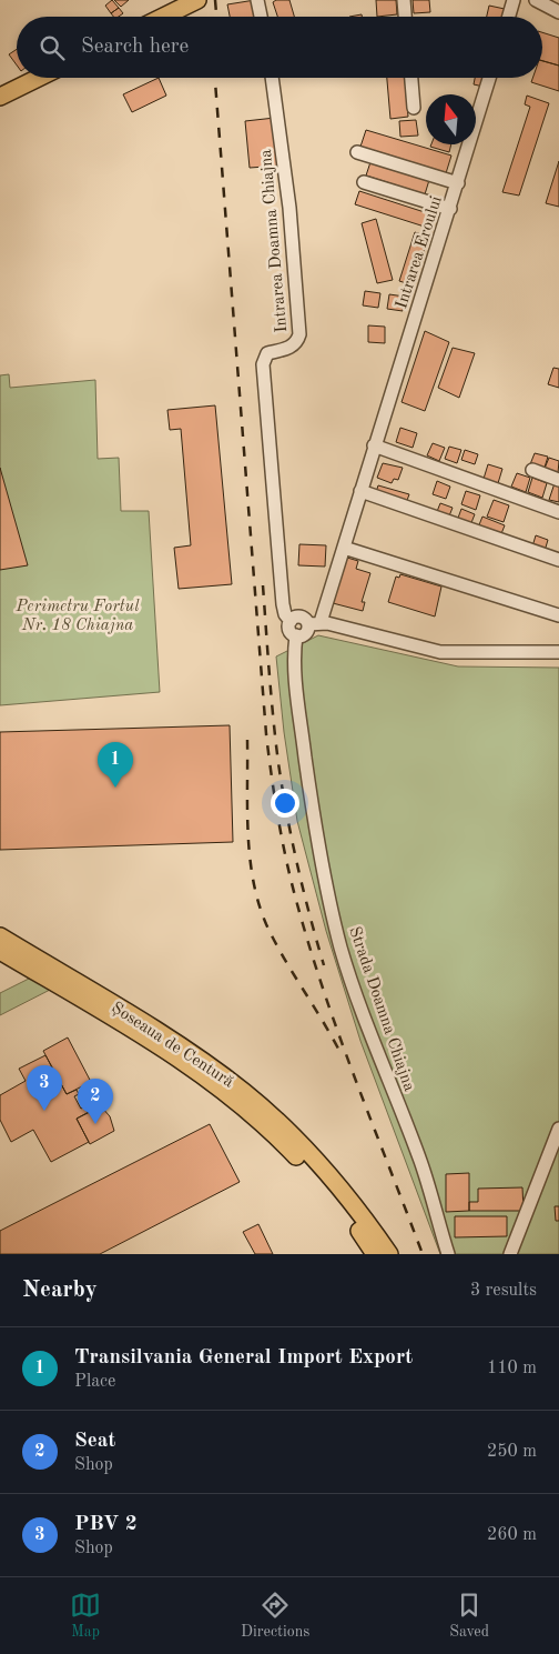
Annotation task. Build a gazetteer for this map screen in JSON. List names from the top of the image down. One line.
{"streets":{"main road":["Șoseaua de Centură"],"street":["Intrarea Doamna Chiajna","Intrarea Eroului","Strada Doamna Chiajna"]},"parks":["Perimetru Fortul Nr. 18 Chiajna"],"north":"top","page":{"search":"Search here","pins":["1","3","2"],"heading":["Nearby","3 results"],"list":[{"mark":"1","name":"Transilvania General Import Export","note":"Place","value":"110 m"},{"mark":"2","name":"Seat","note":"Shop","value":"250 m"},{"mark":"3","name":"PBV 2","note":"Shop","value":"260 m"}],"nav":["Map","Directions","Saved"]}}
